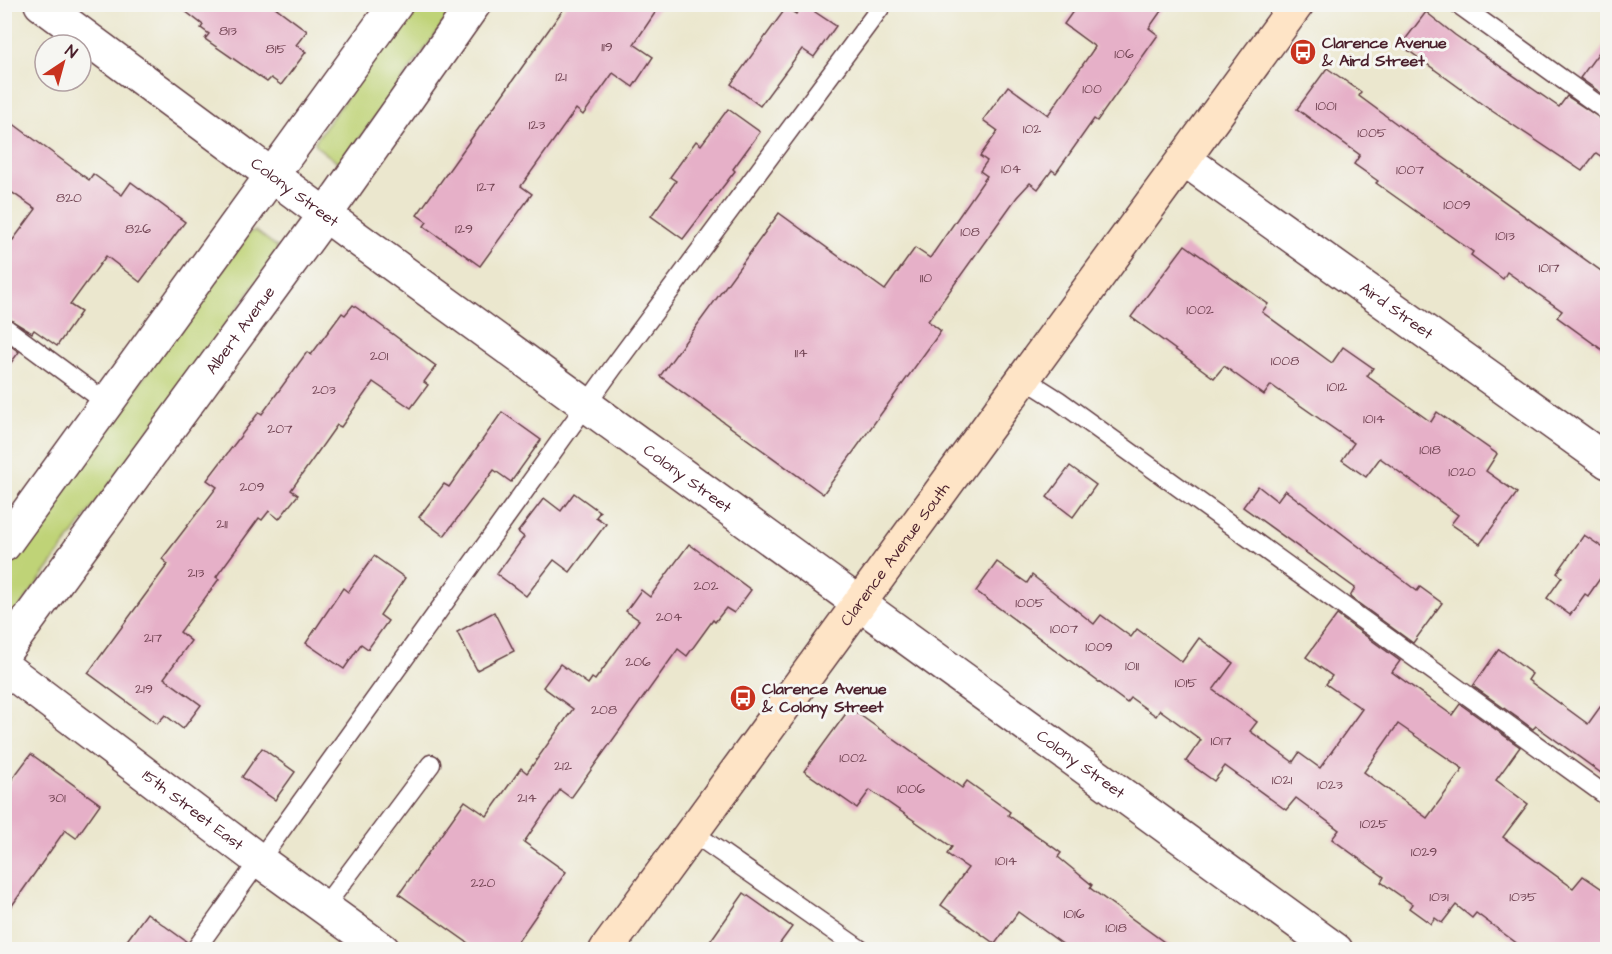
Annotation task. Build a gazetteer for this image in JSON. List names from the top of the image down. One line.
{"streets":{"main road":["Clarence Avenue South"],"street":["Colony Street","Aird Street","Albert Avenue","15th Street East"]},"crossings":[["Colony Street","Albert Avenue"],["Colony Street","Clarence Avenue South"],["Aird Street","Clarence Avenue South"]],"places":{"bus stop":["Clarence Avenue & Aird Street","Clarence Avenue & Colony Street"]},"house_numbers":["813","119","815","106","121","100","1001","123","102","1005","104","1007","127","820","1009","826","129","108","1013","1017","110","1002","114","201","1008","1012","203","1014","207","1018","1020","209","211","213","202","1005","204","1007","217","1009","206","1011","1015","219","208","1017","1002","212","1021","1023","1006","301","214","1025","1029","1014","220","1031","1035","1016","1018"],"north":"top right"}
